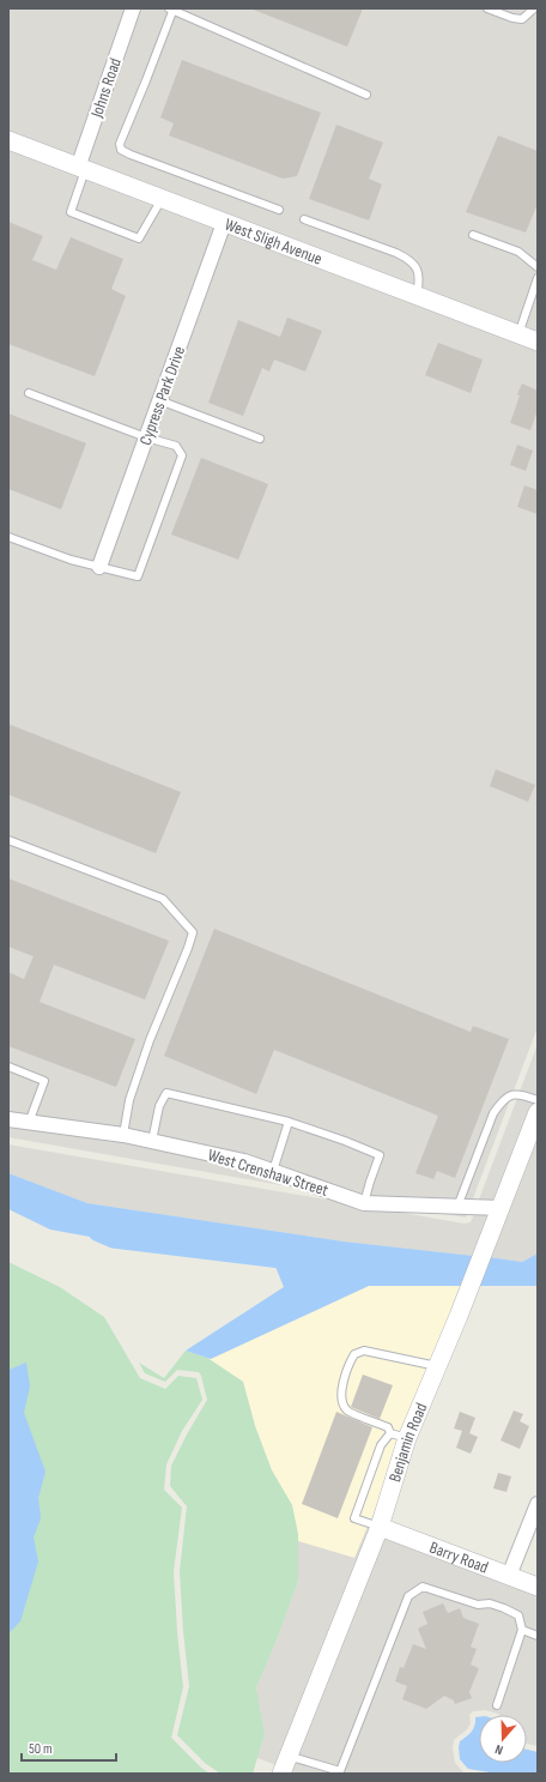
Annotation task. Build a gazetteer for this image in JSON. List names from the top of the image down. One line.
{"streets":{"street":["Johns Road","West Sligh Avenue","Cypress Park Drive","West Crenshaw Street","Benjamin Road","Barry Road"]},"crossings":[["Johns Road","West Sligh Avenue"],["West Sligh Avenue","Cypress Park Drive"],["West Crenshaw Street","Benjamin Road"],["Benjamin Road","Barry Road"]],"scale_bar":"50 m","north":"bottom"}
